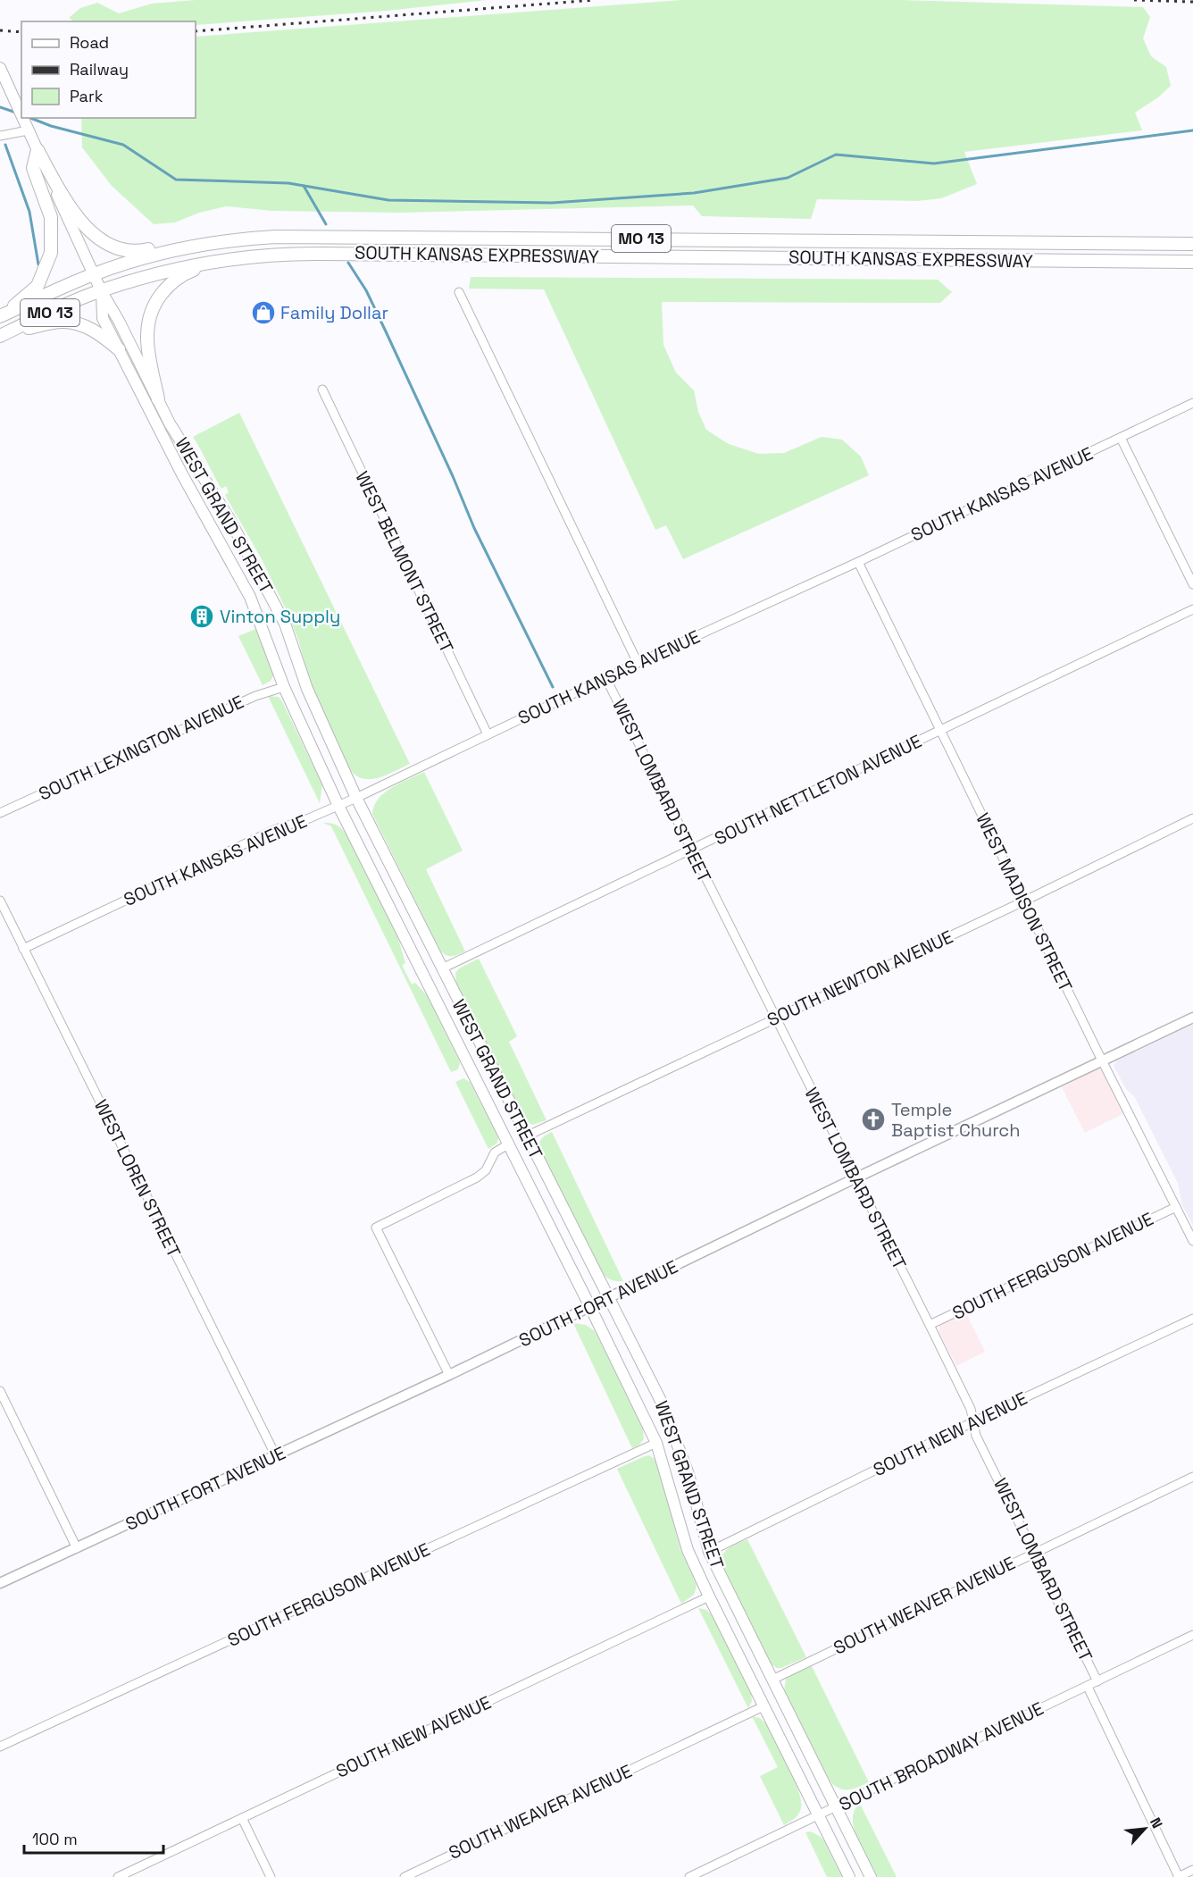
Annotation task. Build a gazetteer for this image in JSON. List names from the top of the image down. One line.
{"streets":{"main road":["MO 13","SOUTH KANSAS EXPRESSWAY","WEST GRAND STREET"],"street":["SOUTH KANSAS AVENUE","WEST BELMONT STREET","SOUTH LEXINGTON AVENUE","SOUTH NETTLETON AVENUE","WEST LOMBARD STREET","WEST MADISON STREET","SOUTH NEWTON AVENUE","WEST LOREN STREET","SOUTH FERGUSON AVENUE","SOUTH FORT AVENUE","SOUTH NEW AVENUE","SOUTH WEAVER AVENUE","SOUTH BROADWAY AVENUE"]},"crossings":[["SOUTH KANSAS EXPRESSWAY","WEST GRAND STREET"],["SOUTH KANSAS AVENUE","WEST GRAND STREET"],["SOUTH KANSAS AVENUE","WEST BELMONT STREET"],["SOUTH KANSAS AVENUE","WEST LOMBARD STREET"],["SOUTH KANSAS AVENUE","WEST MADISON STREET"],["SOUTH KANSAS AVENUE","WEST LOREN STREET"],["WEST GRAND STREET","SOUTH LEXINGTON AVENUE"],["WEST GRAND STREET","SOUTH NETTLETON AVENUE"],["WEST GRAND STREET","SOUTH NEWTON AVENUE"],["WEST GRAND STREET","SOUTH FERGUSON AVENUE"],["WEST GRAND STREET","SOUTH FORT AVENUE"],["WEST GRAND STREET","SOUTH NEW AVENUE"],["WEST GRAND STREET","SOUTH WEAVER AVENUE"],["WEST GRAND STREET","SOUTH BROADWAY AVENUE"],["SOUTH NETTLETON AVENUE","WEST LOMBARD STREET"],["SOUTH NETTLETON AVENUE","WEST MADISON STREET"],["WEST LOMBARD STREET","SOUTH NEWTON AVENUE"],["WEST LOMBARD STREET","SOUTH FERGUSON AVENUE"],["WEST LOMBARD STREET","SOUTH FORT AVENUE"],["WEST LOMBARD STREET","SOUTH NEW AVENUE"],["WEST LOMBARD STREET","SOUTH WEAVER AVENUE"],["WEST LOMBARD STREET","SOUTH BROADWAY AVENUE"],["WEST MADISON STREET","SOUTH NEWTON AVENUE"],["WEST MADISON STREET","SOUTH FERGUSON AVENUE"],["WEST MADISON STREET","SOUTH FORT AVENUE"],["WEST LOREN STREET","SOUTH FORT AVENUE"]],"places":{"shop":["Family Dollar"],"building":["Vinton Supply"],"church":["Temple Baptist Church"]},"legend":["Road","Railway","Park"],"scale_bar":"100 m","north":"top right"}
